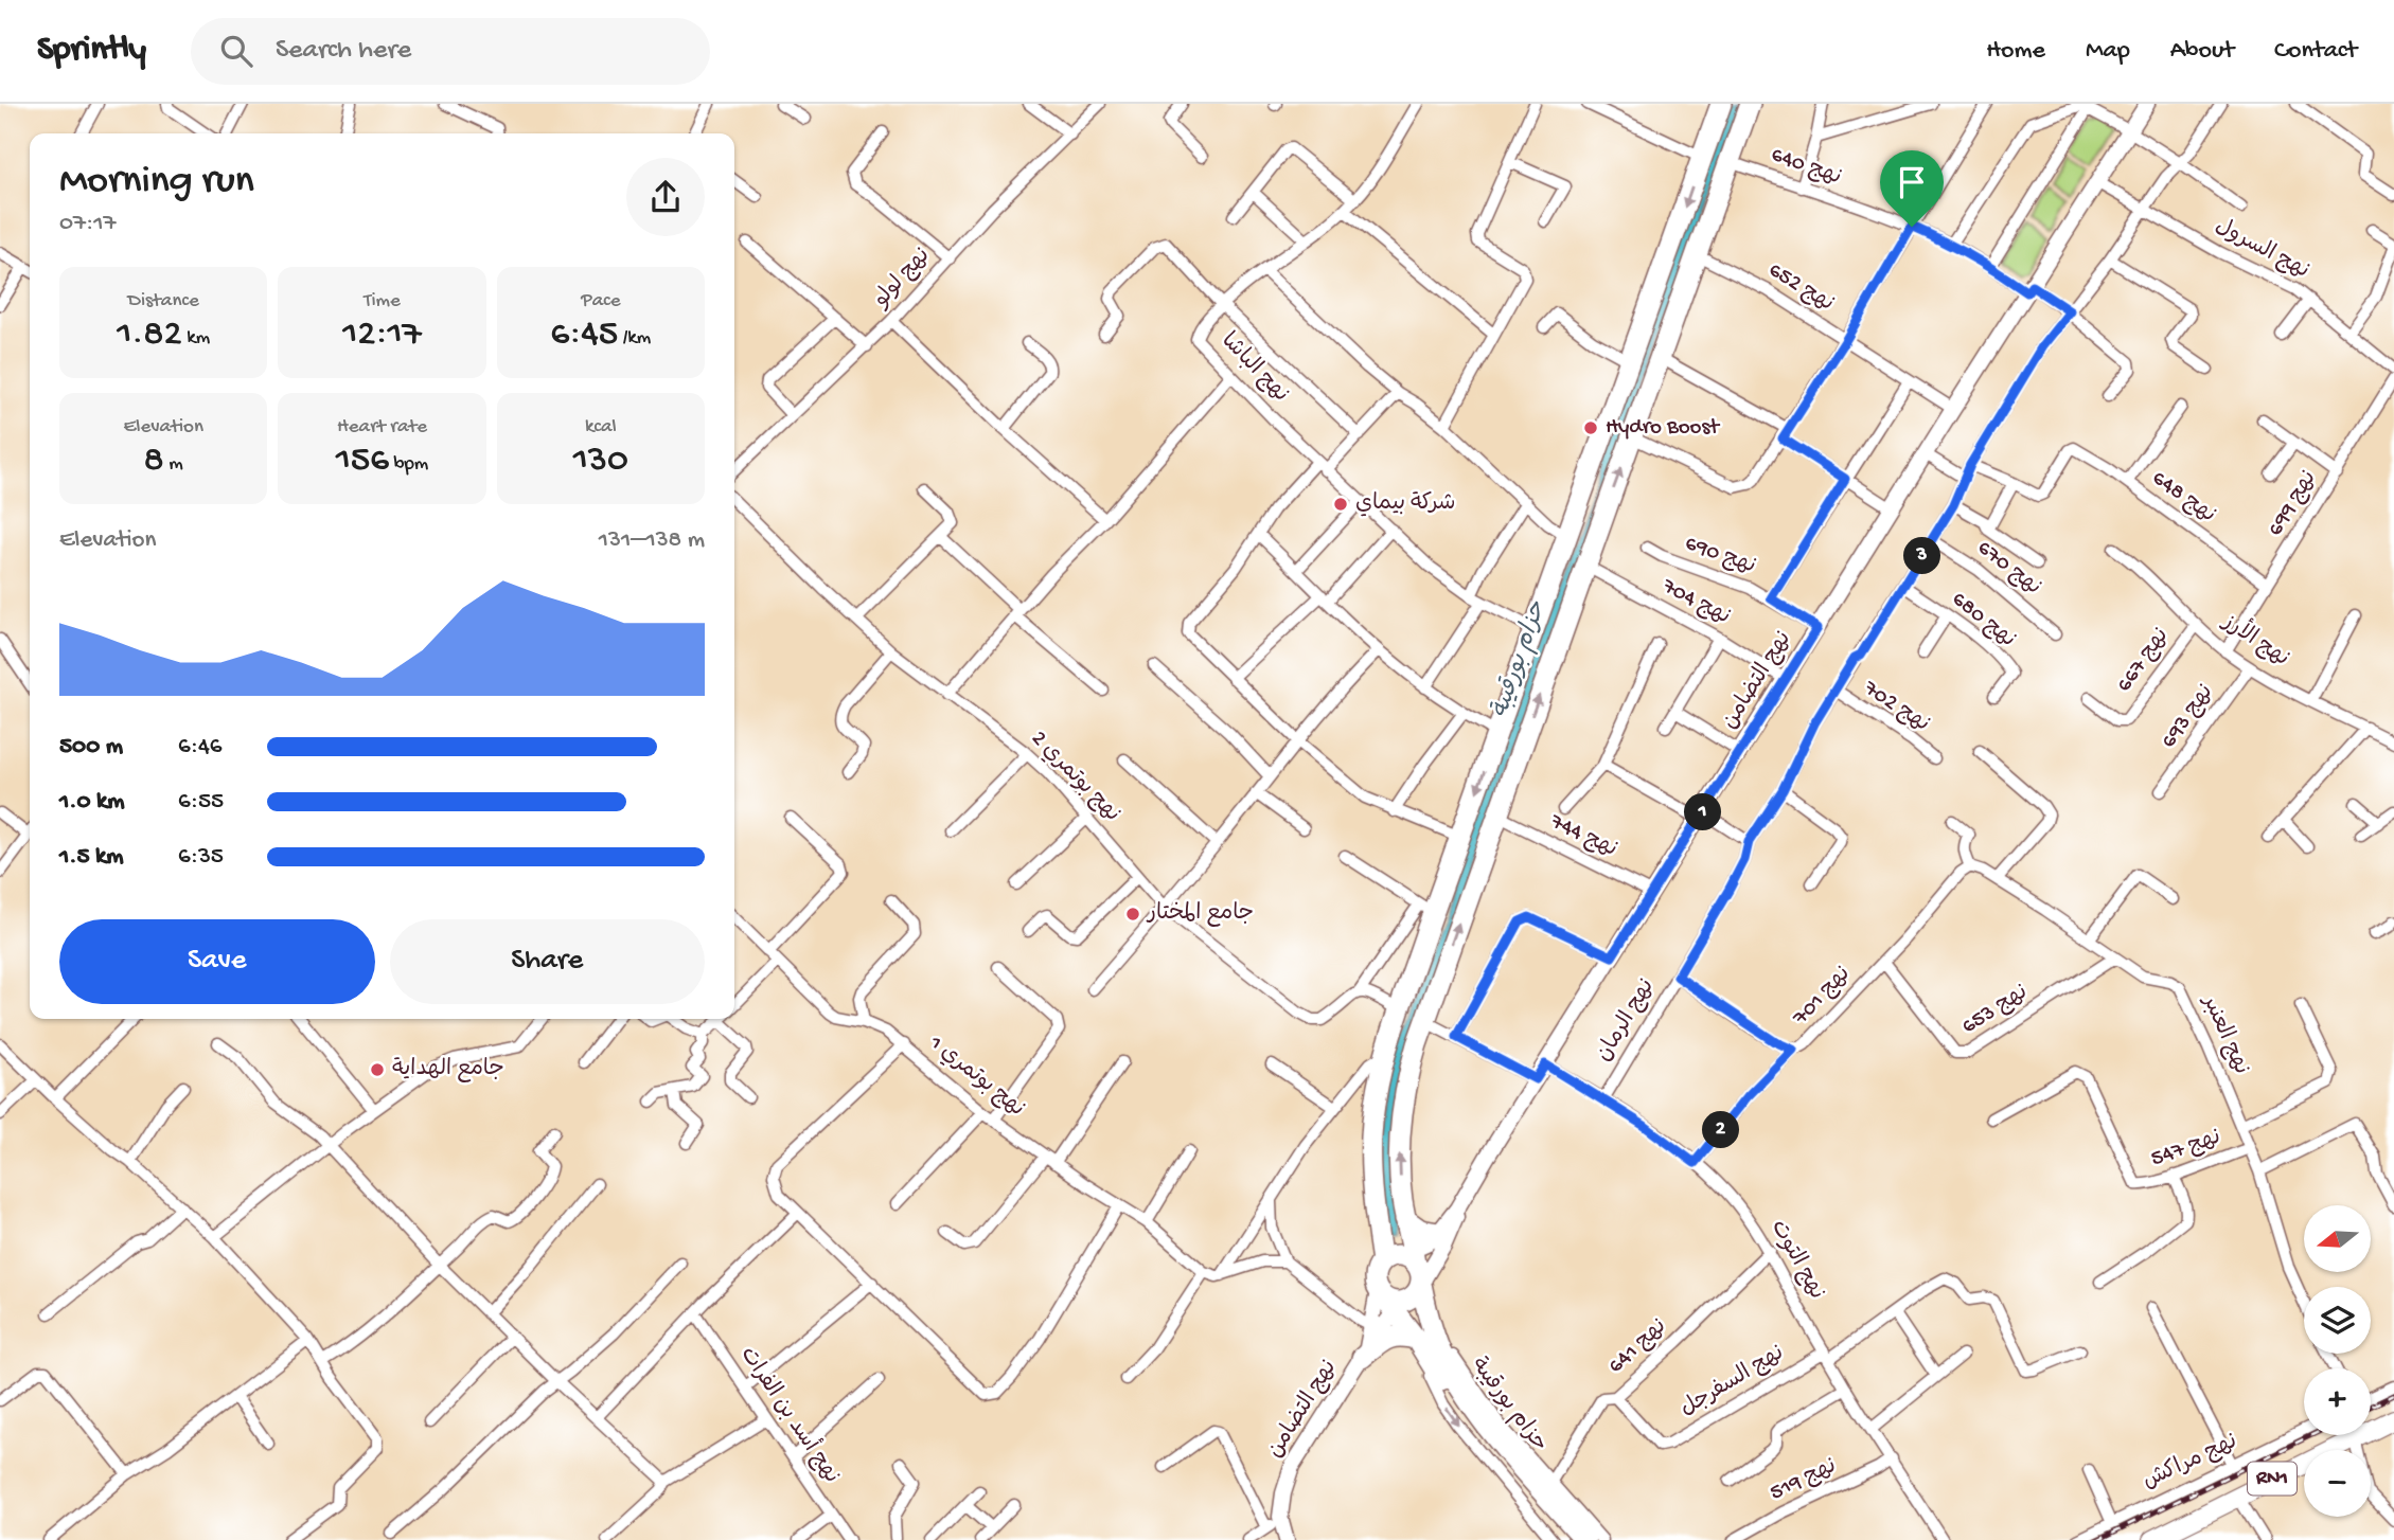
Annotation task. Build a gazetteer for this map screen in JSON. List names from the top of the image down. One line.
{"streets":{"highway":["حزام بورقيبة"],"main road":["RN1"],"street":["نهج 640","نهج السرول","نهج لولو","نهج 652","نهج الباشا","نهج 648","نهج 699","نهج 690","نهج 670","نهج 704","نهج 680","نهج الأرز","نهج 667","نهج التضامن","نهج 702","نهج 693","نهج بوتمري 2","نهج 744","نهج 701","نهج 653","نهج الرمان","نهج العنبر","نهج بوتمري 1","نهج 547","نهج التوت","نهج 641","نهج السفرجل","نهج أسد بن الفرات","نهج مراكش","نهج 519"]},"crossings":[["نهج 640","نهج التضامن"],["نهج 640","نهج الرمان"],["نهج السرول","نهج التضامن"],["نهج السرول","نهج الرمان"],["نهج 652","نهج التضامن"],["نهج 648","نهج 699"],["نهج 699","نهج الأرز"],["نهج 690","نهج التضامن"],["نهج 670","نهج الرمان"],["نهج 704","نهج التضامن"],["نهج 680","نهج الرمان"],["نهج الأرز","نهج 667"],["نهج الأرز","نهج 693"],["نهج التضامن","نهج 744"],["نهج التضامن","نهج التوت"],["نهج التضامن","حزام بورقيبة"],["نهج 702","نهج الرمان"],["نهج 701","نهج 653"],["نهج 701","نهج الرمان"],["نهج 701","نهج العنبر"],["نهج 653","نهج العنبر"],["نهج الرمان","نهج التوت"],["نهج العنبر","نهج 547"],["نهج التوت","نهج 641"],["نهج التوت","نهج السفرجل"],["نهج التوت","نهج 519"],["نهج 641","نهج السفرجل"]],"water":["حزام بورقيبة"],"places":["Hydro Boost","شركة بيماي","جامع المختار","جامع الهداية"],"north":"left","page":{"header":"Sprintly","search":"Search here","nav":["Home","Map","About","Contact"],"heading":["Morning run","07:17"],"stats":[["Distance","1.82 km"],["Time","12:17"],["Pace","6:45 /km"],["Elevation","8 m"],["Heart rate","156 bpm"],["kcal","130"]],"chart":["Elevation","131–138 m"],"pins":["3","1","2"],"list":[{"name":"500 m","note":"6:46"},{"name":"1.0 km","note":"6:55"},{"name":"1.5 km","note":"6:35"}],"buttons":["Save","Share"],"map_buttons":["+","−"]}}
